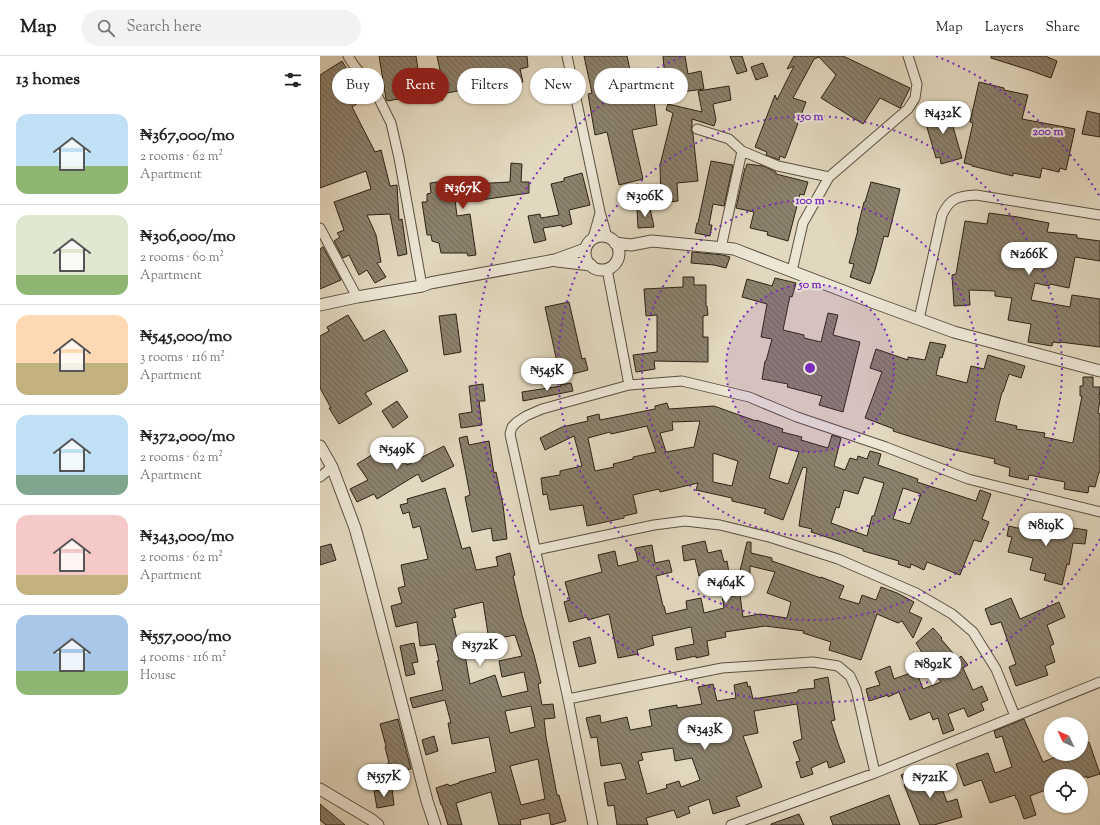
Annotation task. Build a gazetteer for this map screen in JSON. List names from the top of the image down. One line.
{"north":"top left","page":{"header":"Map","search":"Search here","nav":["Map","Layers","Share"],"heading":"13 homes","chip":["Buy","Rent","Filters","New","Apartment"],"price":["₦432K","₦367K","₦306K","₦266K","₦545K","₦549K","₦819K","₦464K","₦372K","₦892K","₦343K","₦557K","₦721K"],"list":[{"name":"₦367,000/mo","note":"2 rooms · 62 m² · Apartment"},{"name":"₦306,000/mo","note":"2 rooms · 60 m² · Apartment"},{"name":"₦545,000/mo","note":"3 rooms · 116 m² · Apartment"},{"name":"₦372,000/mo","note":"2 rooms · 62 m² · Apartment"},{"name":"₦343,000/mo","note":"2 rooms · 62 m² · Apartment"},{"name":"₦557,000/mo","note":"4 rooms · 116 m² · House"}]},"rings":["150 m","200 m","100 m","50 m"]}
